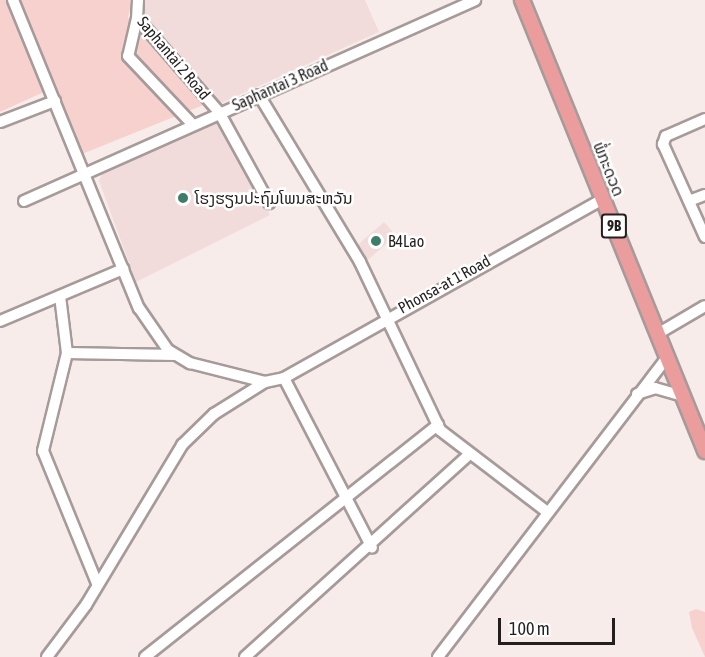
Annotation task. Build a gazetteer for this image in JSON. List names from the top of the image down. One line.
{"streets":{"main road":["ພໍ່ກະດວດ","9B"],"street":["Saphantai 2 Road","Saphantai 3 Road","Phonsa-at 1 Road"]},"crossings":[["Saphantai 2 Road","Saphantai 3 Road"],["ພໍ່ກະດວດ","Phonsa-at 1 Road"]],"places":["ໂຮງຮຽນປະຖົມໂພນສະຫວັນ","B4Lao"],"scale_bar":"100 m"}
